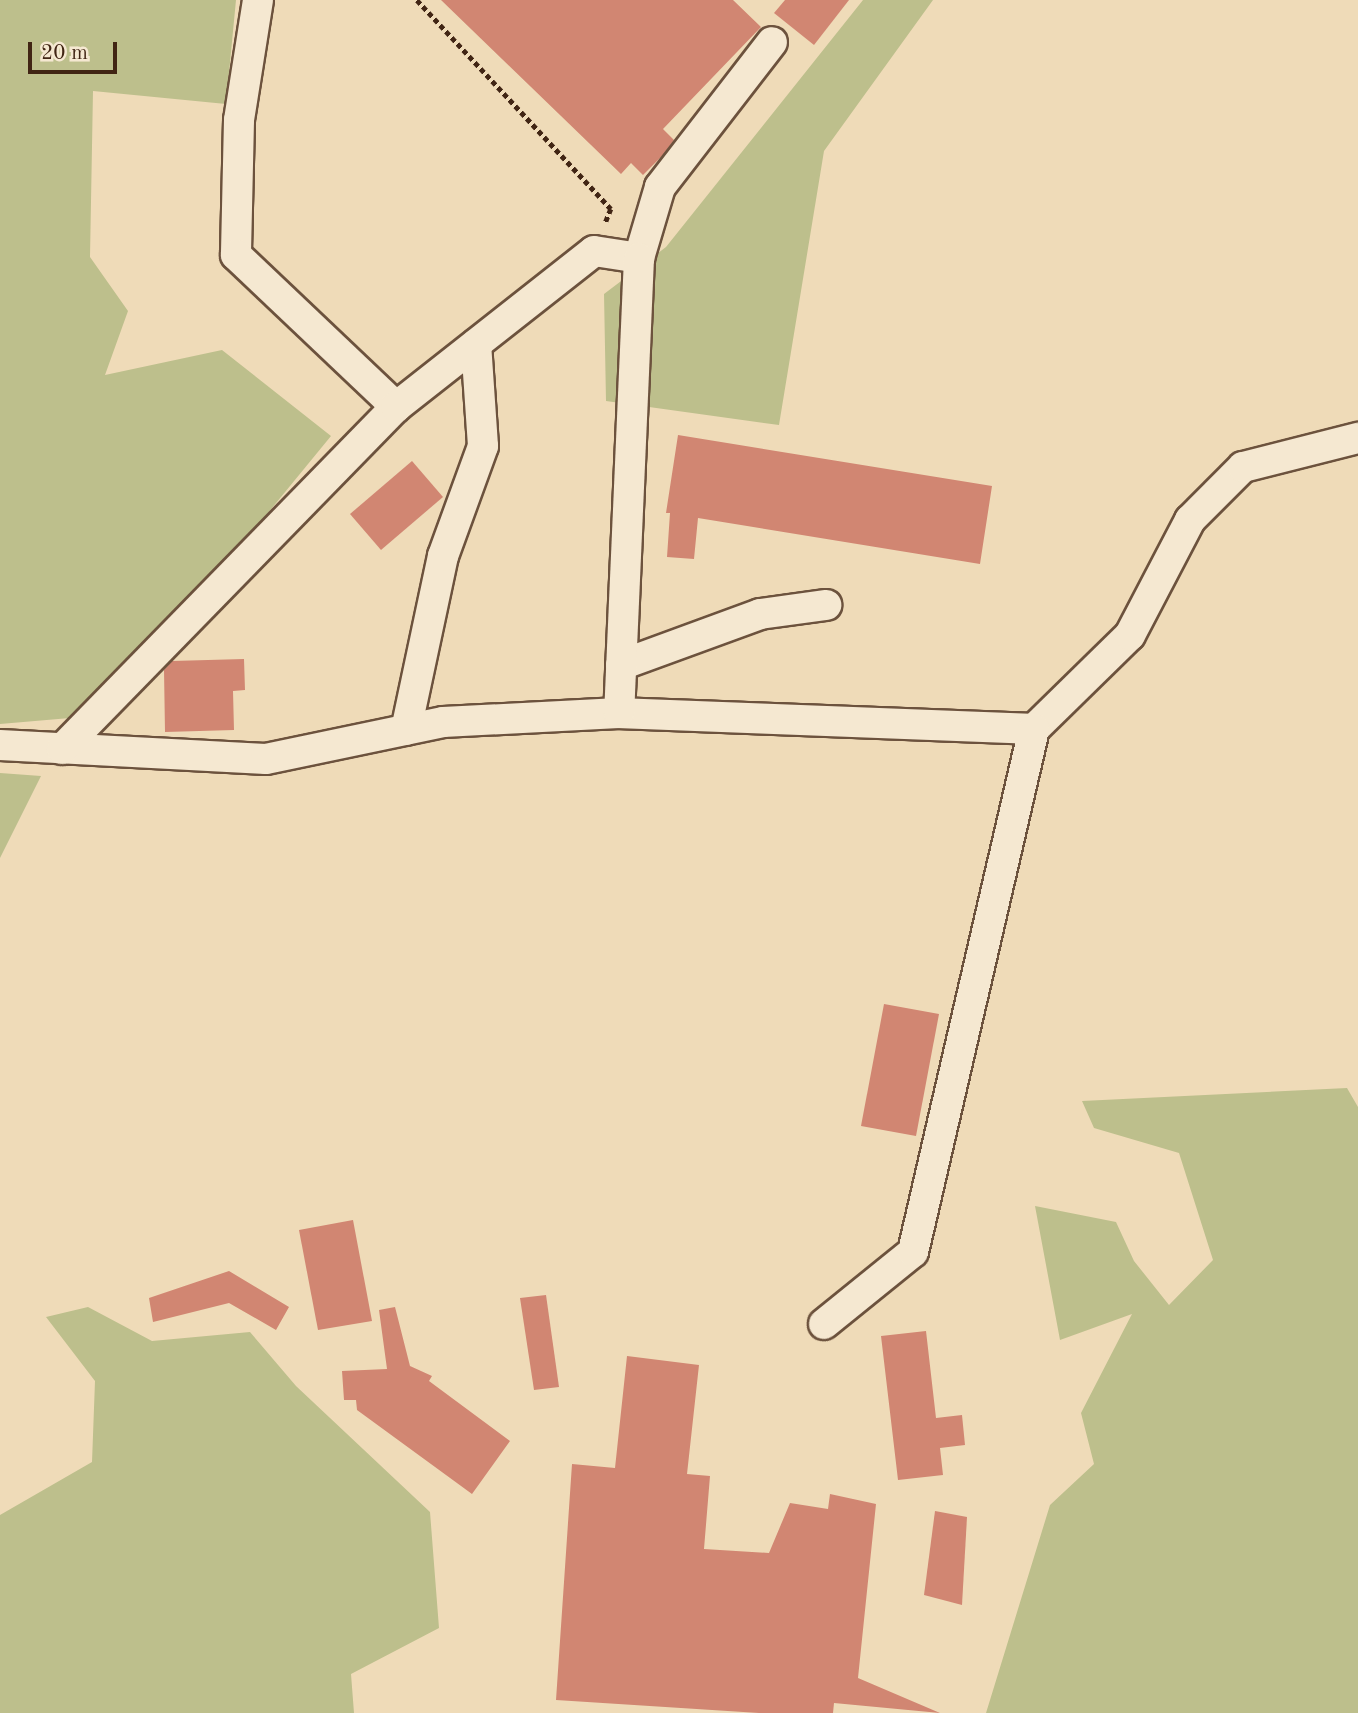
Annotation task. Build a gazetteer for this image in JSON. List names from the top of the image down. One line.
{"scale_bar":"20 m"}
